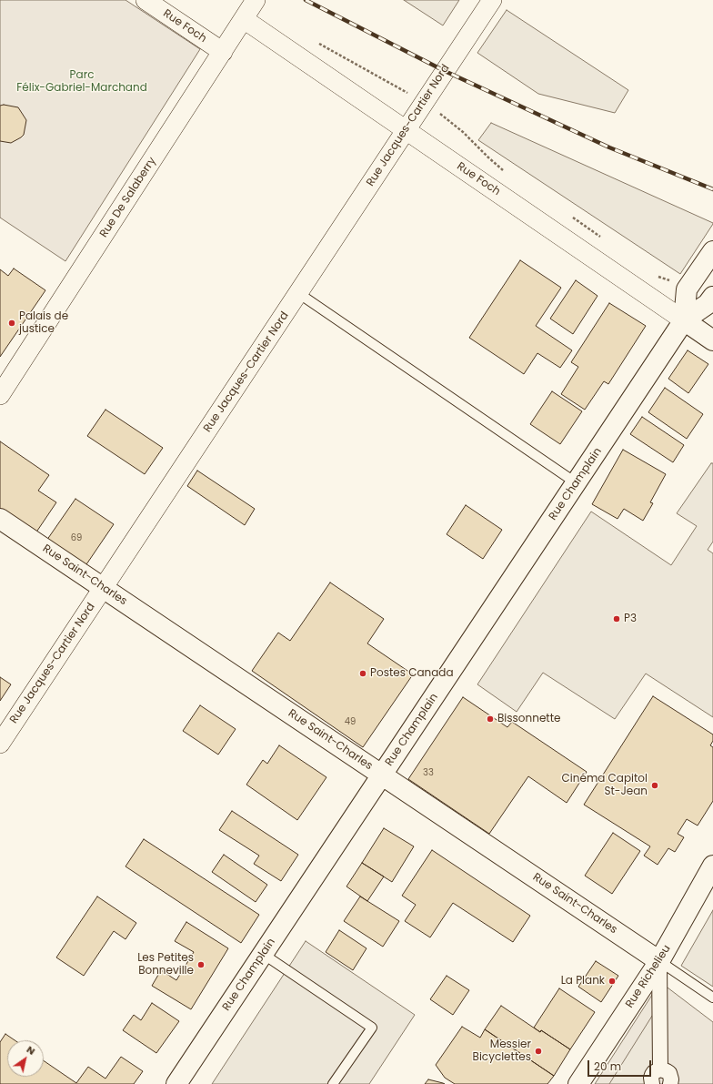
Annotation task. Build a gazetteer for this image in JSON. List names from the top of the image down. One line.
{"streets":{"street":["Rue Foch","Rue Jacques-Cartier Nord","Rue De Salaberry","Rue Champlain","Rue Saint-Charles","Rue Richelieu"]},"crossings":[["Rue Foch","Rue Jacques-Cartier Nord"],["Rue Foch","Rue De Salaberry"],["Rue Foch","Rue Champlain"],["Rue Jacques-Cartier Nord","Rue Saint-Charles"],["Rue Champlain","Rue Saint-Charles"],["Rue Saint-Charles","Rue Richelieu"]],"parks":["Parc Félix-Gabriel-Marchand"],"places":["Palais de justice","P3","Postes Canada","Bissonnette","Cinéma Capitol St-Jean","Les Petites Bonneville","La Plank","Messier Bicyclettes"],"house_numbers":["69","49","33"],"scale_bar":"20 m","north":"top right"}
